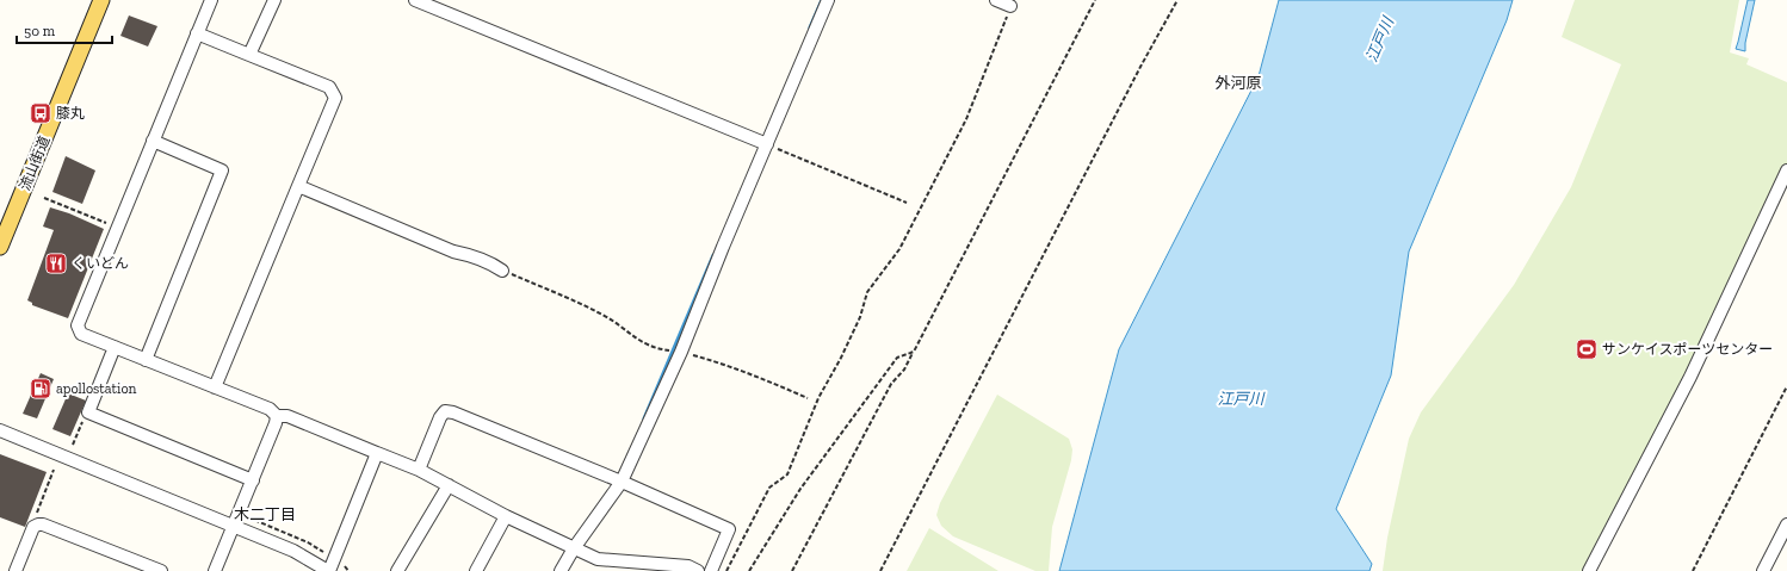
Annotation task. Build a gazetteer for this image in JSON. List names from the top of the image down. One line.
{"streets":{"main road":["流山街道"]},"districts":["外河原","木二丁目"],"water":["江戸川"],"places":{"bus stop":["膝丸"],"restaurant":["くいどん"],"sports":["サンケイスポーツセンター"],"fuel station":["apollostation"]},"scale_bar":"50 m"}
